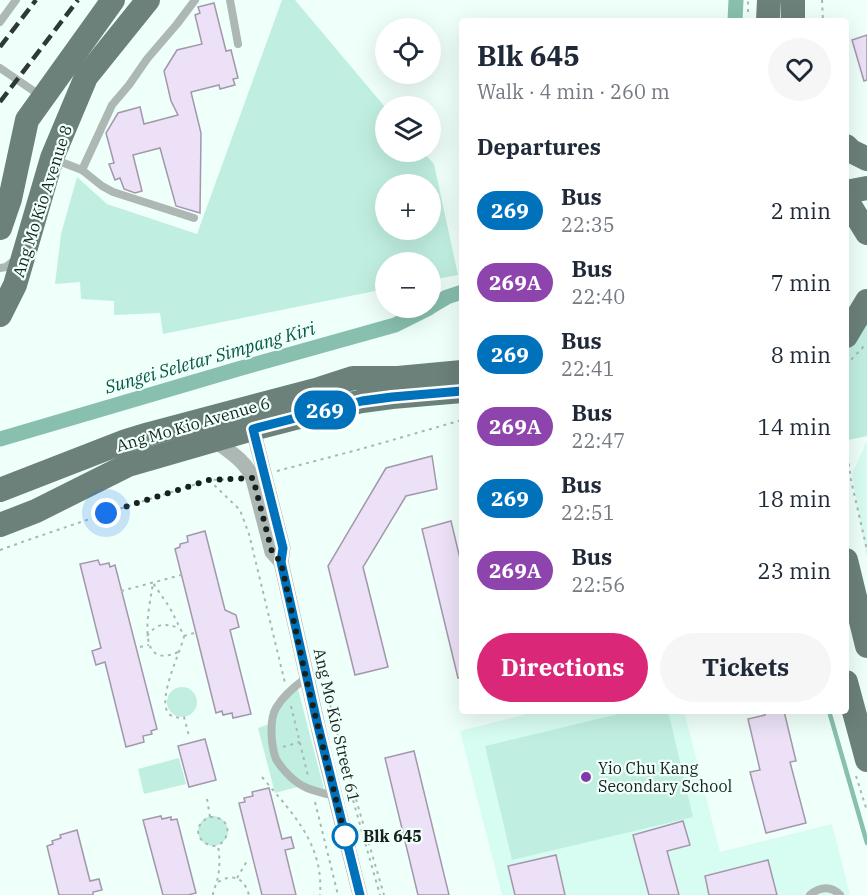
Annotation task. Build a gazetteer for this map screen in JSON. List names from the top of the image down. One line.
{"streets":{"main road":["Ang Mo Kio Avenue 8","Ang Mo Kio Avenue 6"],"street":["Ang Mo Kio Street 61"]},"crossings":[["Ang Mo Kio Avenue 6","Ang Mo Kio Street 61"]],"water":["Sungei Seletar Simpang Kiri"],"places":["Yio Chu Kang Secondary School","Blk 645"],"lines":["bus line 269"],"page":{"on_map":"269","map_buttons":["+","−"],"heading":[["Blk 645","Walk · 4 min · 260 m"],"Departures"],"list":[{"mark":"269","name":"Bus","note":"22:35","value":"2 min"},{"mark":"269A","name":"Bus","note":"22:40","value":"7 min"},{"mark":"269","name":"Bus","note":"22:41","value":"8 min"},{"mark":"269A","name":"Bus","note":"22:47","value":"14 min"},{"mark":"269","name":"Bus","note":"22:51","value":"18 min"},{"mark":"269A","name":"Bus","note":"22:56","value":"23 min"}],"buttons":["Directions","Tickets"]}}
